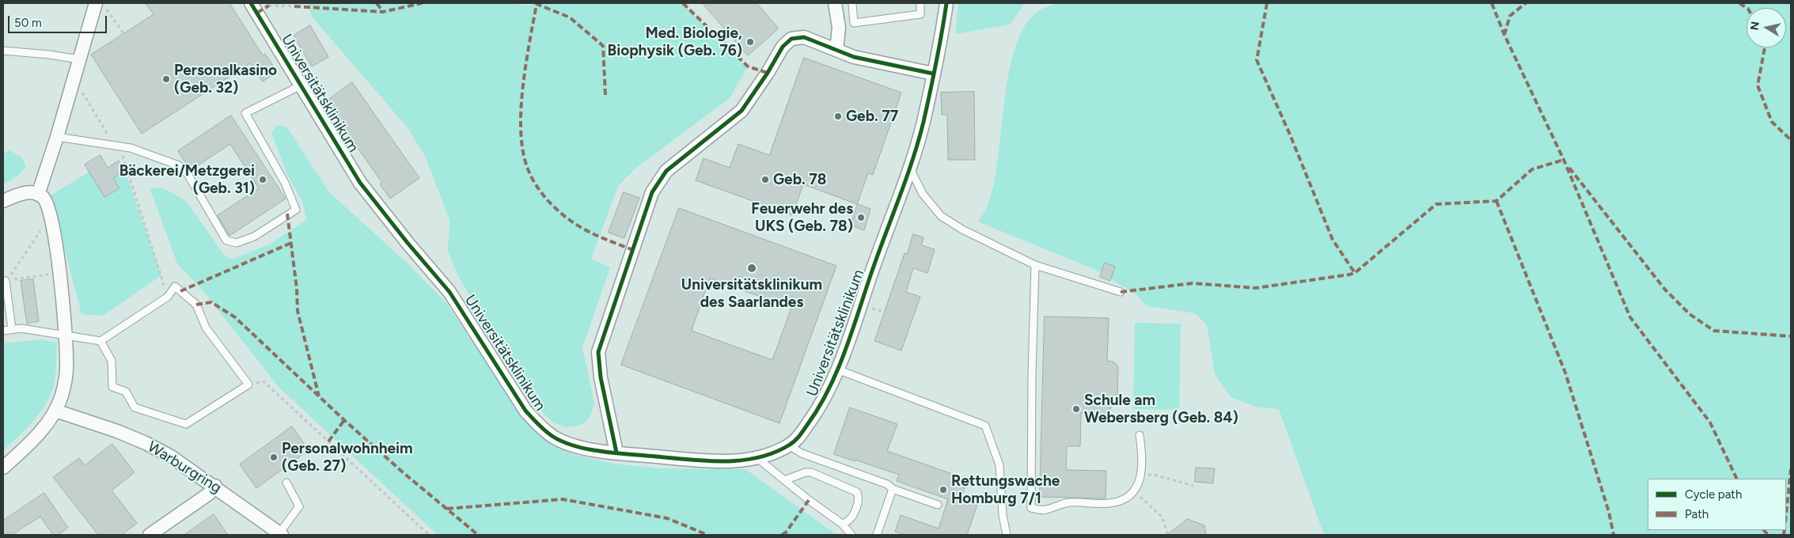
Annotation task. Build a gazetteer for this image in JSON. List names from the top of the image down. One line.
{"streets":{"street":["Universitätsklinikum","Warburgring"]},"places":["Med. Biologie, Biophysik (Geb. 76)","Personalkasino (Geb. 32)","Geb. 77","Bäckerei/Metzgerei (Geb. 31)","Geb. 78","Feuerwehr des UKS (Geb. 78)","Universitätsklinikum des Saarlandes","Schule am Webersberg (Geb. 84)","Personalwohnheim (Geb. 27)","Rettungswache Homburg 7/1"],"legend":["Cycle path","Path"],"scale_bar":"50 m","north":"left"}
